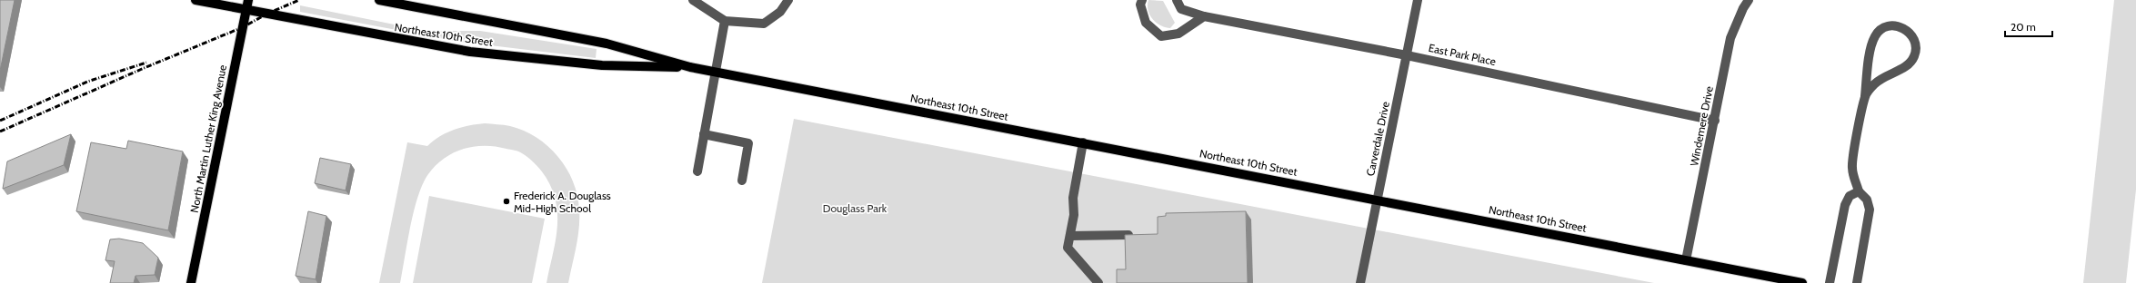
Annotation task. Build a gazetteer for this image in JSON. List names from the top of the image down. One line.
{"streets":{"main road":["Northeast 10th Street","North Martin Luther King Avenue"],"street":["East Park Place","Windemere Drive","Carverdale Drive"]},"crossings":[["Northeast 10th Street","Windemere Drive"],["Northeast 10th Street","North Martin Luther King Avenue"],["Northeast 10th Street","Carverdale Drive"],["East Park Place","Windemere Drive"],["East Park Place","Carverdale Drive"]],"parks":["Douglass Park"],"places":["Frederick A. Douglass Mid-High School"],"scale_bar":"20 m"}
